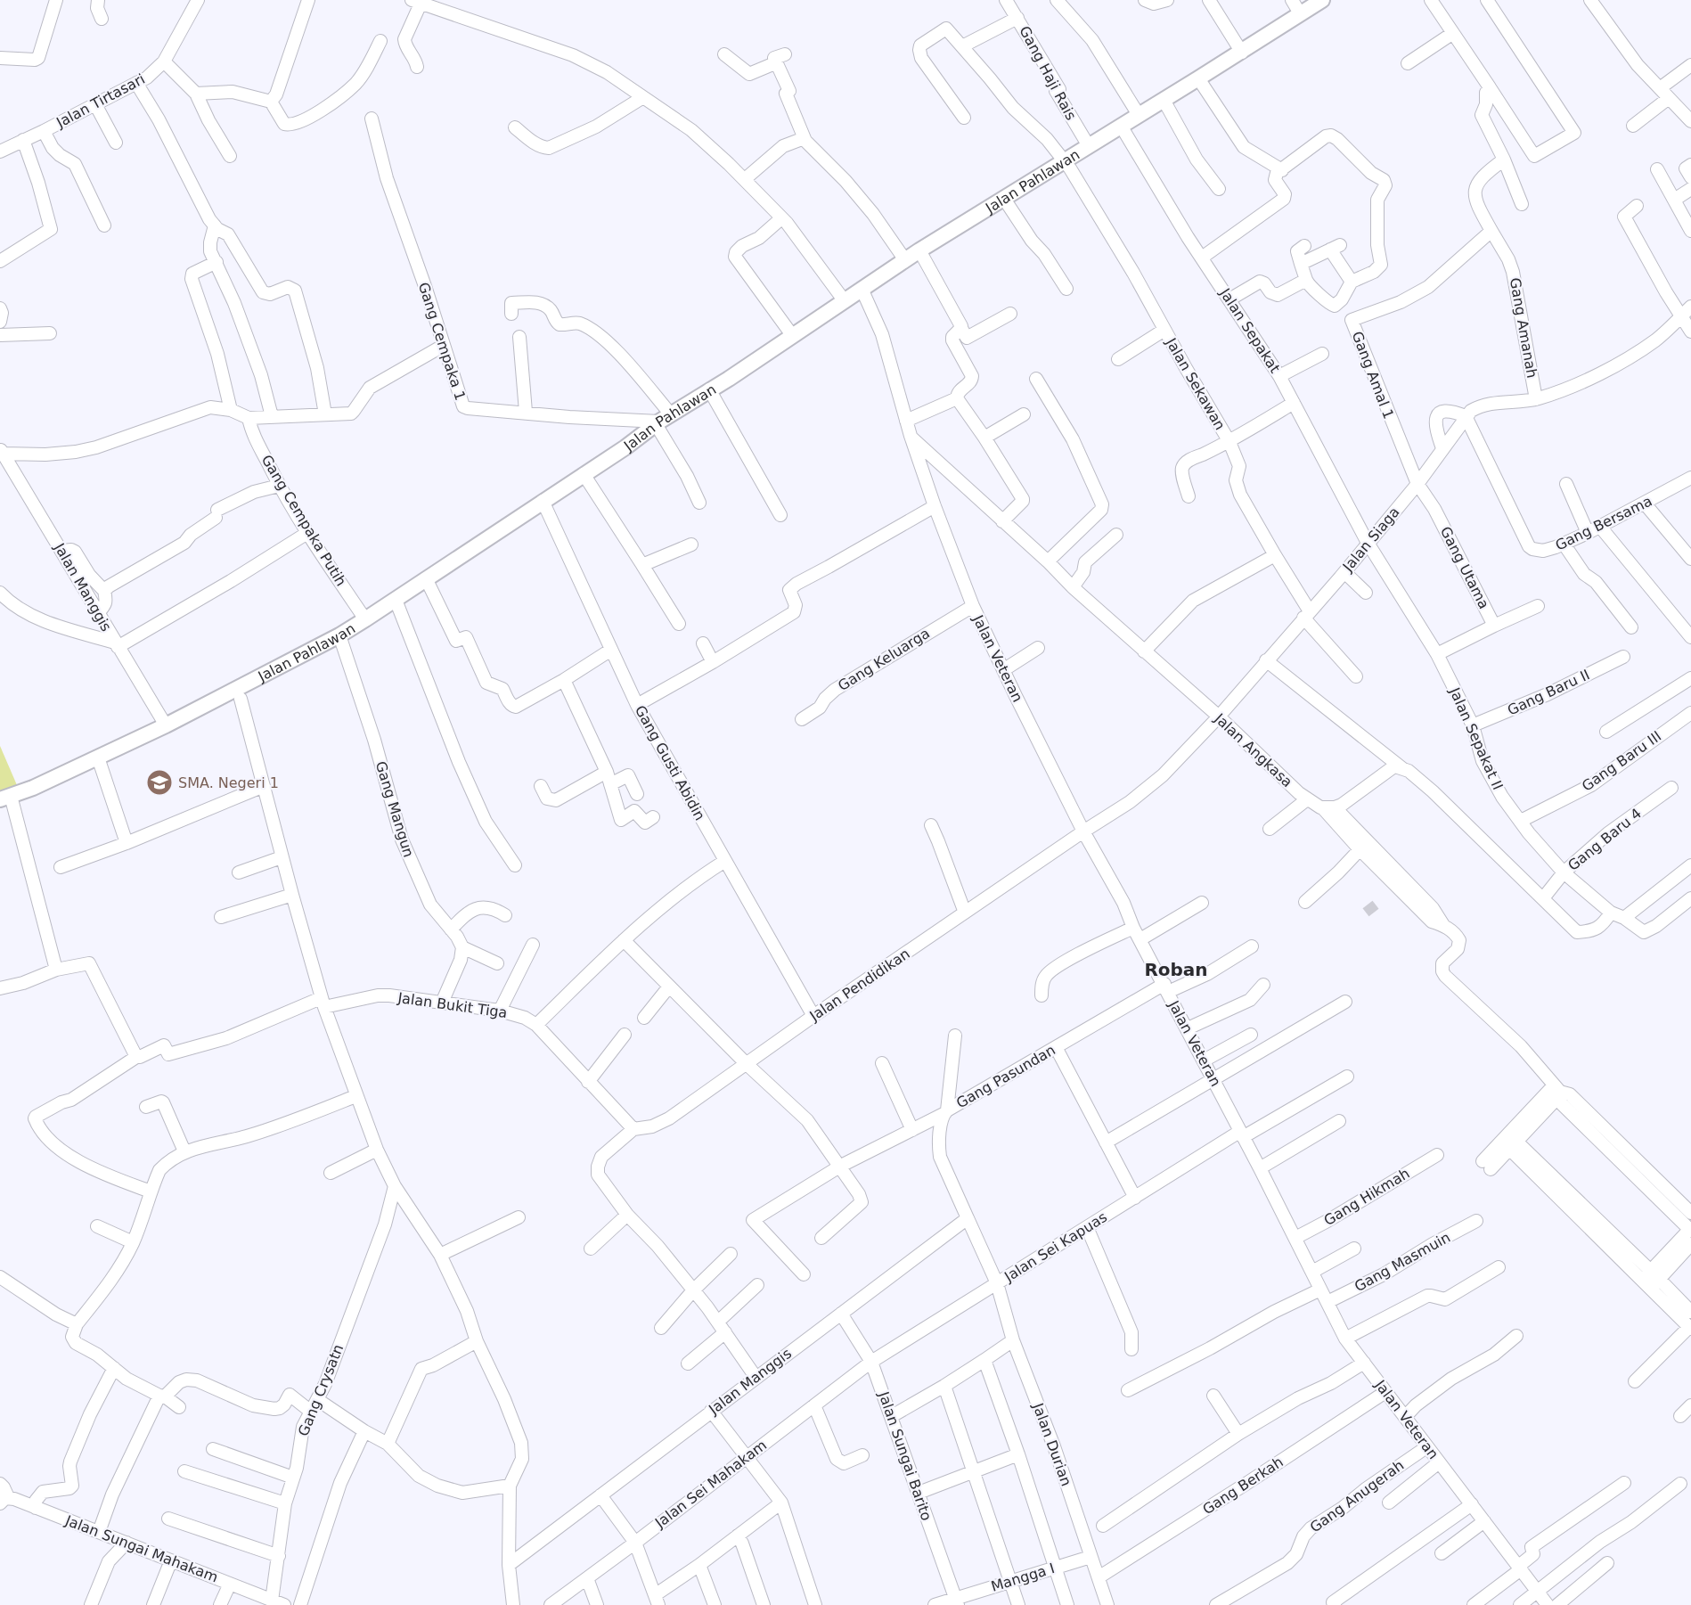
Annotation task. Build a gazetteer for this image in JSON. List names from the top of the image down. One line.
{"streets":{"main road":["Jalan Pahlawan"],"street":["Gang Haji Rais","Jalan Tirtasari","Gang Amanah","Jalan Sepakat","Gang Cempaka 1","Gang Amal 1","Jalan Sekawan","Gang Cempaka Putih","Gang Bersama","Jalan Siaga","Gang Utama","Jalan Manggis","Jalan Veteran","Gang Keluarga","Gang Baru II","Jalan Sepakat II","Jalan Angkasa","Gang Baru III","Gang Gusti Abidin","Gang Mangun","Gang Baru 4","Jalan Pendidikan","Jalan Bukit Tiga","Gang Pasundan","Gang Hikmah","Jalan Sei Kapuas","Gang Masmuin","Gang Crysatn","Jalan Durian","Jalan Sungai Barito","Jalan Sei Mahakam","Gang Berkah","Gang Anugerah","Jalan Sungai Mahakam","Mangga I"]},"crossings":[["Gang Haji Rais","Jalan Pahlawan"],["Jalan Pahlawan","Jalan Sepakat"],["Jalan Pahlawan","Gang Cempaka 1"],["Jalan Pahlawan","Jalan Sekawan"],["Jalan Pahlawan","Gang Cempaka Putih"],["Jalan Pahlawan","Jalan Manggis"],["Jalan Pahlawan","Jalan Veteran"],["Jalan Pahlawan","Gang Gusti Abidin"],["Jalan Pahlawan","Gang Mangun"],["Gang Amanah","Gang Amal 1"],["Gang Amanah","Jalan Siaga"],["Jalan Sepakat","Jalan Siaga"],["Jalan Sepakat","Jalan Sepakat II"],["Gang Amal 1","Jalan Siaga"],["Gang Amal 1","Gang Utama"],["Jalan Sekawan","Jalan Siaga"],["Gang Bersama","Jalan Siaga"],["Jalan Siaga","Gang Utama"],["Jalan Siaga","Jalan Veteran"],["Jalan Siaga","Jalan Sepakat II"],["Jalan Siaga","Jalan Angkasa"],["Jalan Siaga","Jalan Pendidikan"],["Gang Utama","Jalan Sepakat II"],["Jalan Manggis","Gang Pasundan"],["Jalan Manggis","Jalan Sungai Barito"],["Jalan Veteran","Gang Keluarga"],["Jalan Veteran","Jalan Angkasa"],["Jalan Veteran","Jalan Pendidikan"],["Jalan Veteran","Gang Pasundan"],["Jalan Veteran","Gang Hikmah"],["Jalan Veteran","Jalan Sei Kapuas"],["Jalan Veteran","Gang Masmuin"],["Jalan Veteran","Gang Berkah"],["Jalan Veteran","Gang Anugerah"],["Gang Baru II","Jalan Sepakat II"],["Jalan Sepakat II","Gang Baru III"],["Jalan Sepakat II","Gang Baru 4"],["Gang Gusti Abidin","Jalan Pendidikan"],["Jalan Pendidikan","Jalan Bukit Tiga"],["Jalan Sei Kapuas","Jalan Durian"],["Jalan Sei Kapuas","Jalan Sungai Barito"],["Jalan Sei Kapuas","Jalan Sei Mahakam"],["Gang Crysatn","Jalan Sungai Mahakam"],["Jalan Durian","Gang Berkah"],["Jalan Durian","Mangga I"],["Jalan Sungai Barito","Jalan Sei Mahakam"],["Jalan Sungai Barito","Mangga I"]],"districts":["Roban"],"places":{"school or university":["SMA. Negeri 1"]}}
